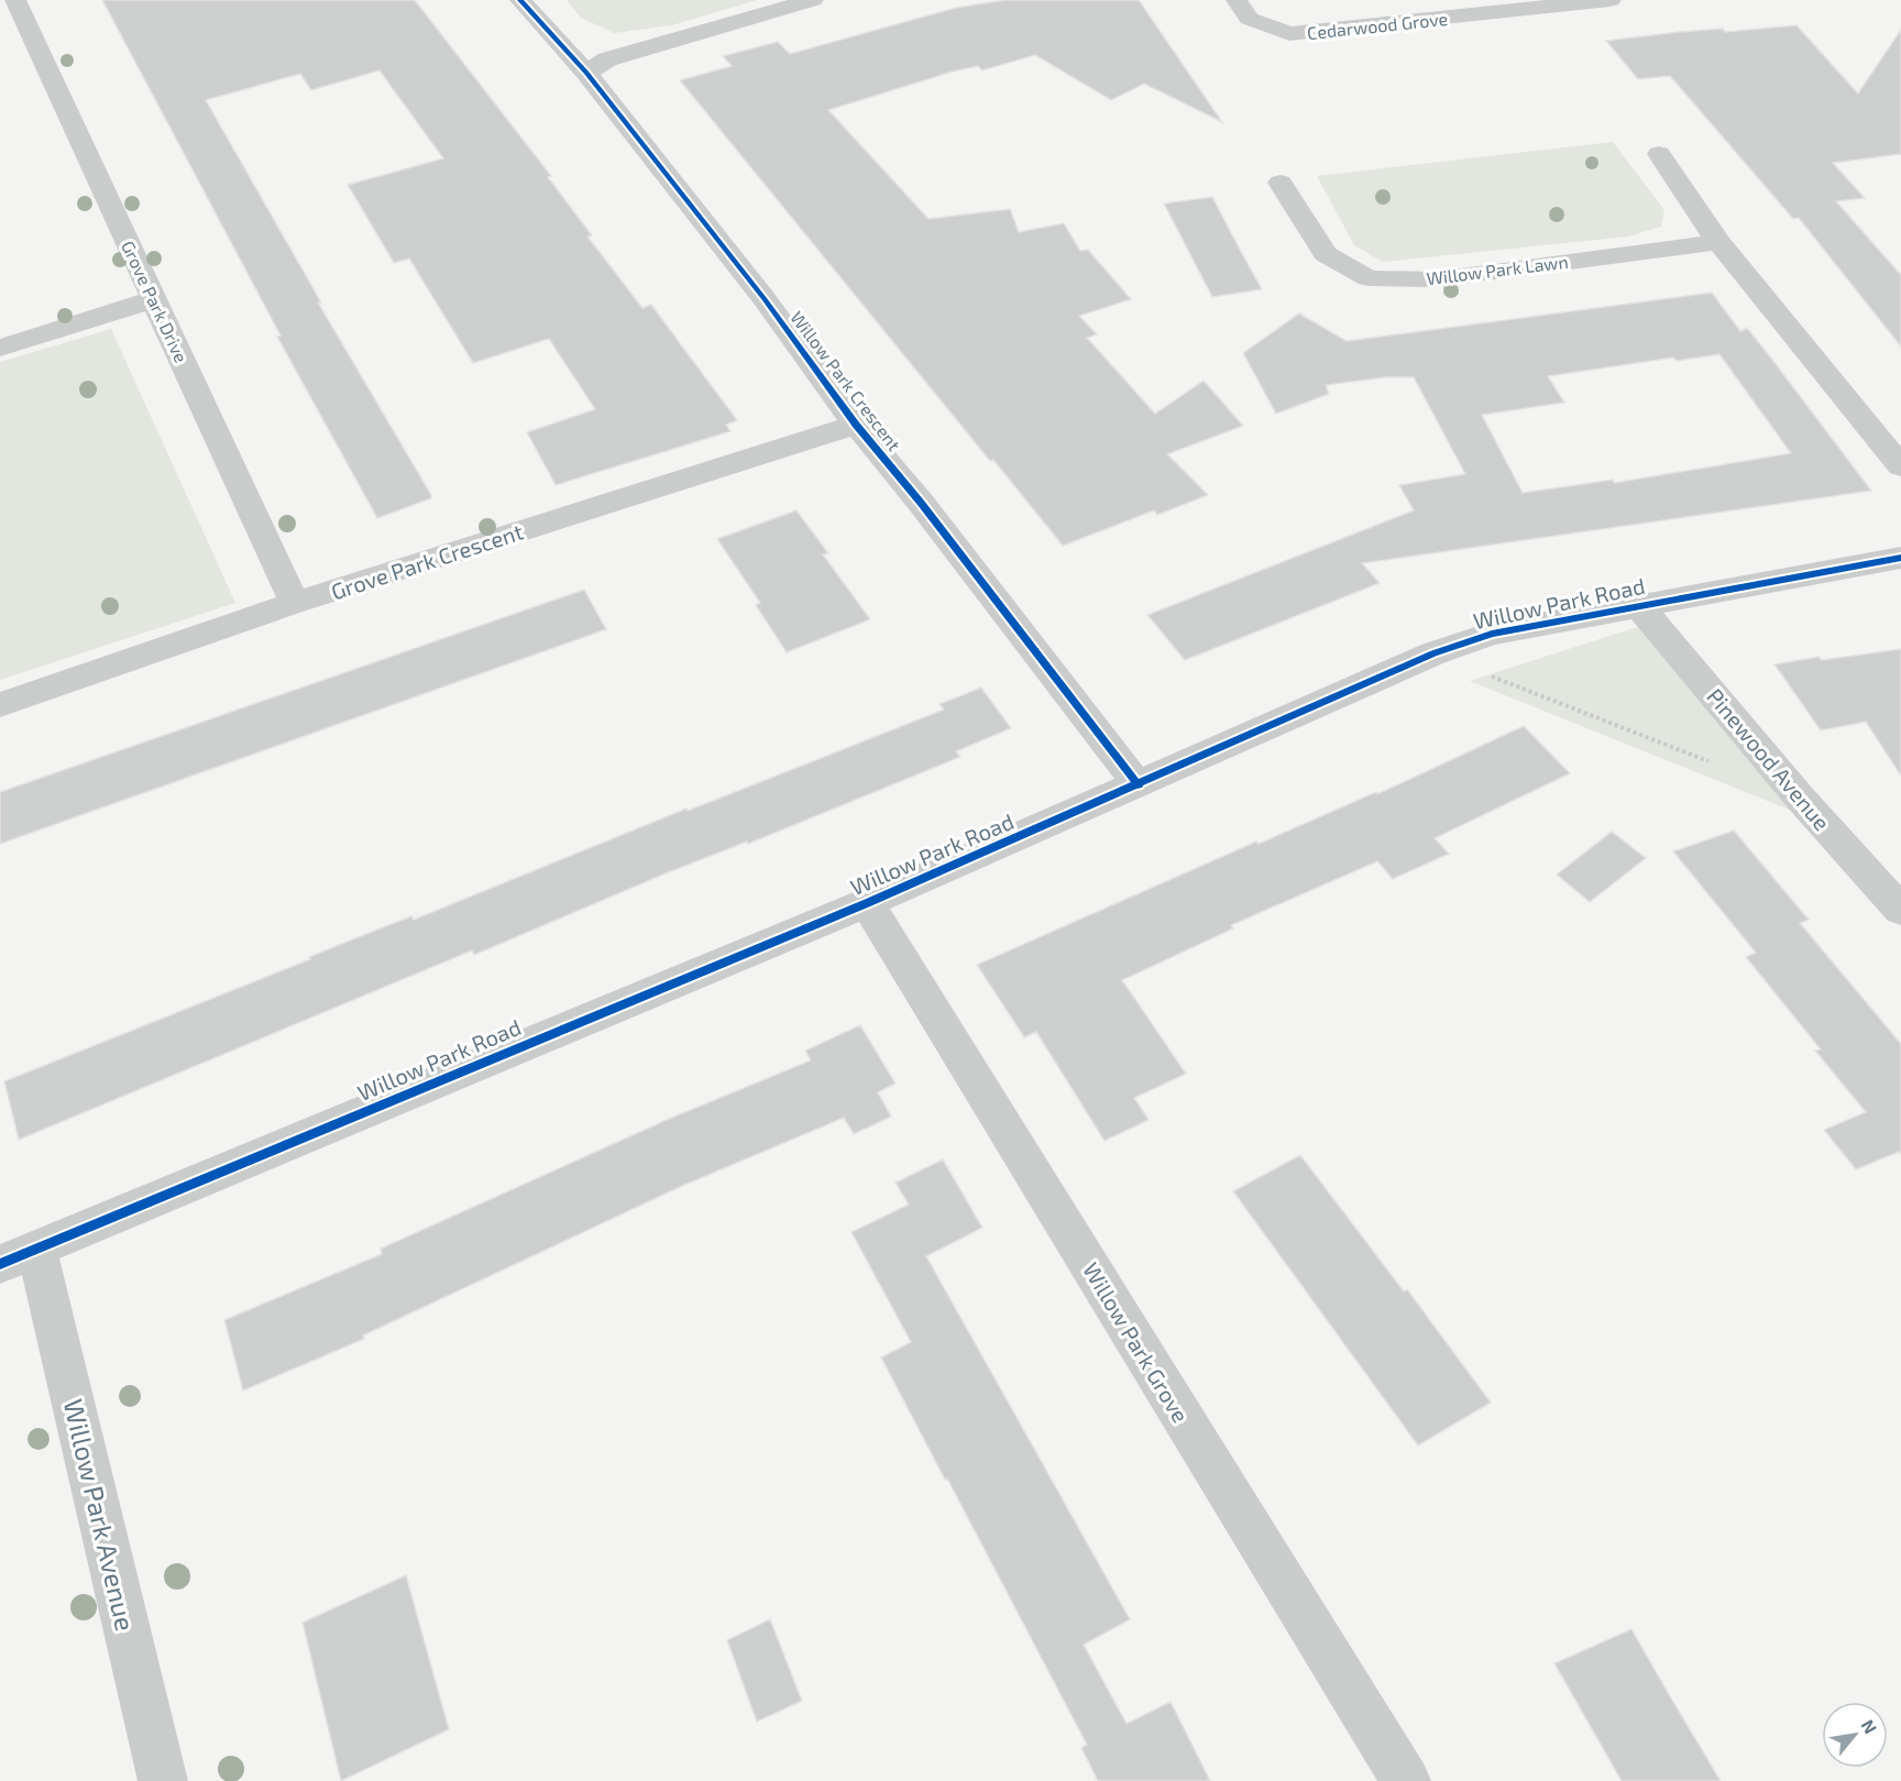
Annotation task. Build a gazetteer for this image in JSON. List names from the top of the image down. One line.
{"streets":{"street":["Cedarwood Grove","Willow Park Lawn","Grove Park Drive","Willow Park Crescent","Grove Park Crescent","Willow Park Road","Pinewood Avenue","Willow Park Grove","Willow Park Avenue"]},"crossings":[["Grove Park Drive","Grove Park Crescent"],["Willow Park Crescent","Grove Park Crescent"],["Willow Park Crescent","Willow Park Road"],["Willow Park Road","Pinewood Avenue"],["Willow Park Road","Willow Park Grove"],["Willow Park Road","Willow Park Avenue"]],"north":"top right"}
